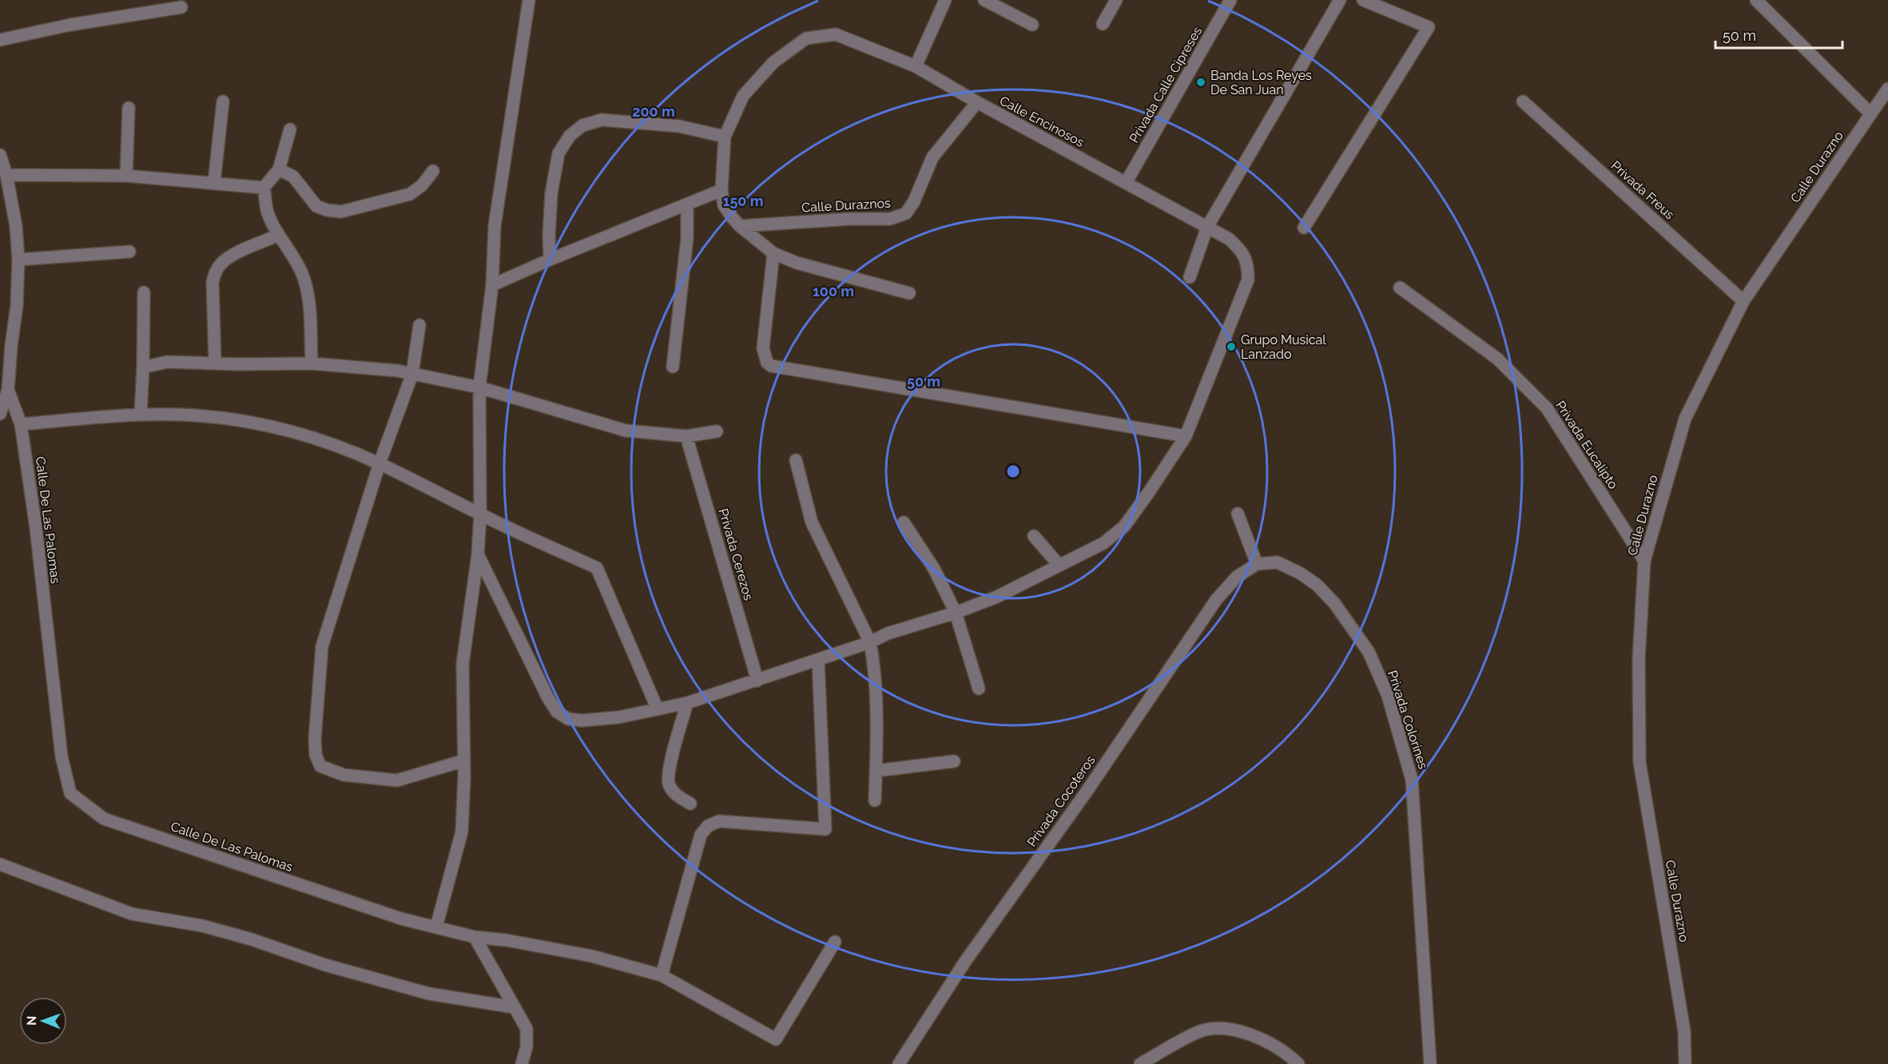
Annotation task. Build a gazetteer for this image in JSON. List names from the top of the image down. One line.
{"streets":{"street":["Privada Calle Cipreses","Calle Encinosos","Calle Durazno","Privada Freus","Calle Duraznos","Privada Eucalipto","Calle De Las Palomas","Privada Cerezos","Privada Colorines","Privada Cocoteros"]},"crossings":[["Privada Calle Cipreses","Calle Encinosos"],["Calle Encinosos","Calle Duraznos"],["Calle Encinosos","Privada Cerezos"],["Calle Durazno","Privada Freus"],["Calle Durazno","Privada Eucalipto"],["Privada Colorines","Privada Cocoteros"]],"places":["Banda Los Reyes De San Juan","Grupo Musical Lanzado"],"scale_bar":"50 m","north":"left","rings":["200 m","150 m","100 m","50 m"]}
